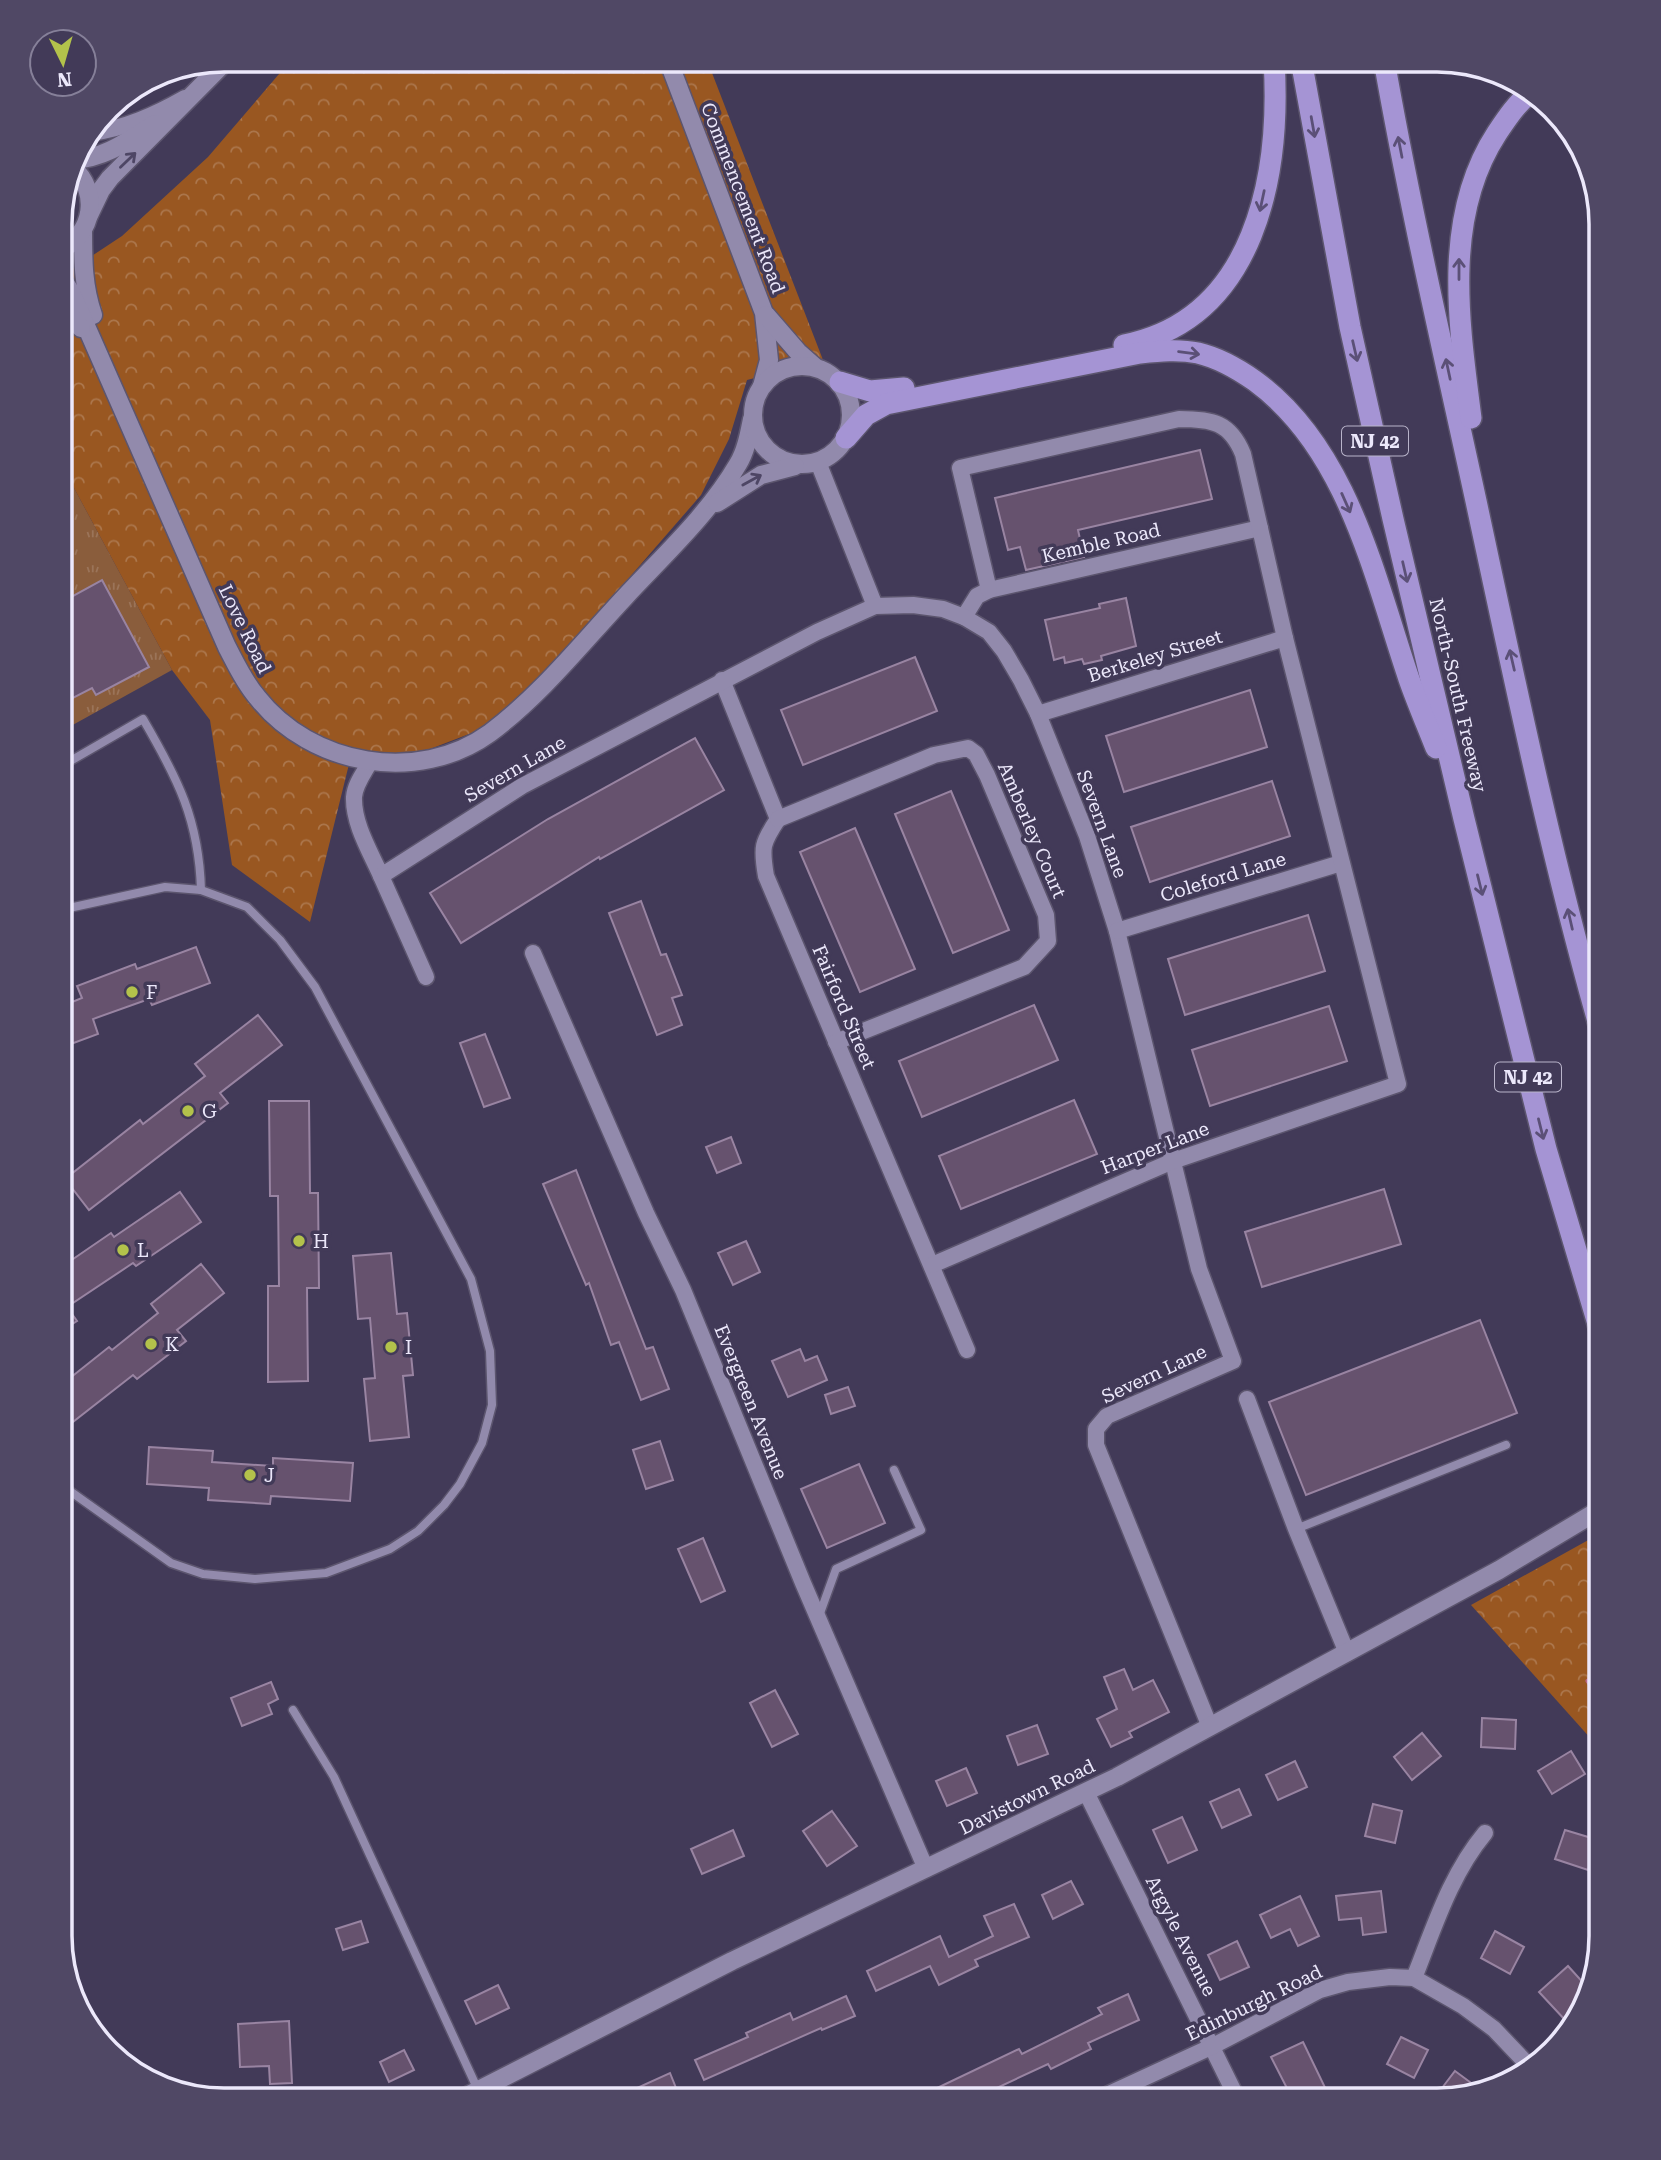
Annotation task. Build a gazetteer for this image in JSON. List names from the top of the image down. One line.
{"streets":{"highway":["NJ 42","North-South Freeway"],"street":["Commencement Road","Kemble Road","Love Road","Berkeley Street","Severn Lane","Amberley Court","Coleford Lane","Fairford Street","Harper Lane","Evergreen Avenue","Davistown Road","Argyle Avenue","Edinburgh Road"]},"crossings":[["Commencement Road","Love Road"],["Berkeley Street","Severn Lane"],["Severn Lane","Coleford Lane"],["Severn Lane","Harper Lane"],["Severn Lane","Davistown Road"],["Amberley Court","Fairford Street"],["Coleford Lane","Harper Lane"],["Fairford Street","Harper Lane"],["Evergreen Avenue","Davistown Road"],["Davistown Road","Argyle Avenue"],["Argyle Avenue","Edinburgh Road"]],"places":["F","G","H","L","K","I","J"],"north":"bottom"}
